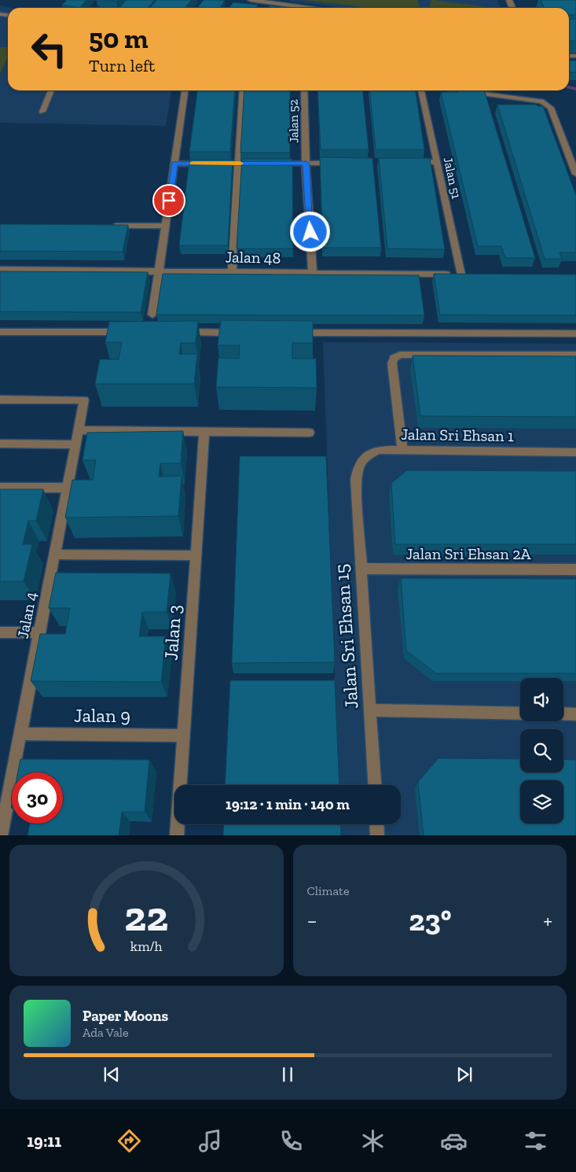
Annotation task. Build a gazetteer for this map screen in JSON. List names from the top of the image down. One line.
{"streets":{"street":["Jalan 52","Jalan 51","Jalan 48","Jalan Sri Ehsan 1","Jalan Sri Ehsan 2A","Jalan 4","Jalan 3","Jalan Sri Ehsan 15","Jalan 9"]},"crossings":[["Jalan 52","Jalan 48"],["Jalan 51","Jalan 48"],["Jalan Sri Ehsan 1","Jalan Sri Ehsan 15"],["Jalan Sri Ehsan 2A","Jalan Sri Ehsan 15"],["Jalan 4","Jalan 9"],["Jalan 3","Jalan 9"]],"page":{"turn":["50 m","Turn left"],"limit":"30","trip":"19:12 · 1 min · 140 m","tile":"Climate","heat":["−","23°","+"],"song":["Paper Moons","Ada Vale"],"tabs":"19:11","gauge":["22","km/h"]}}
